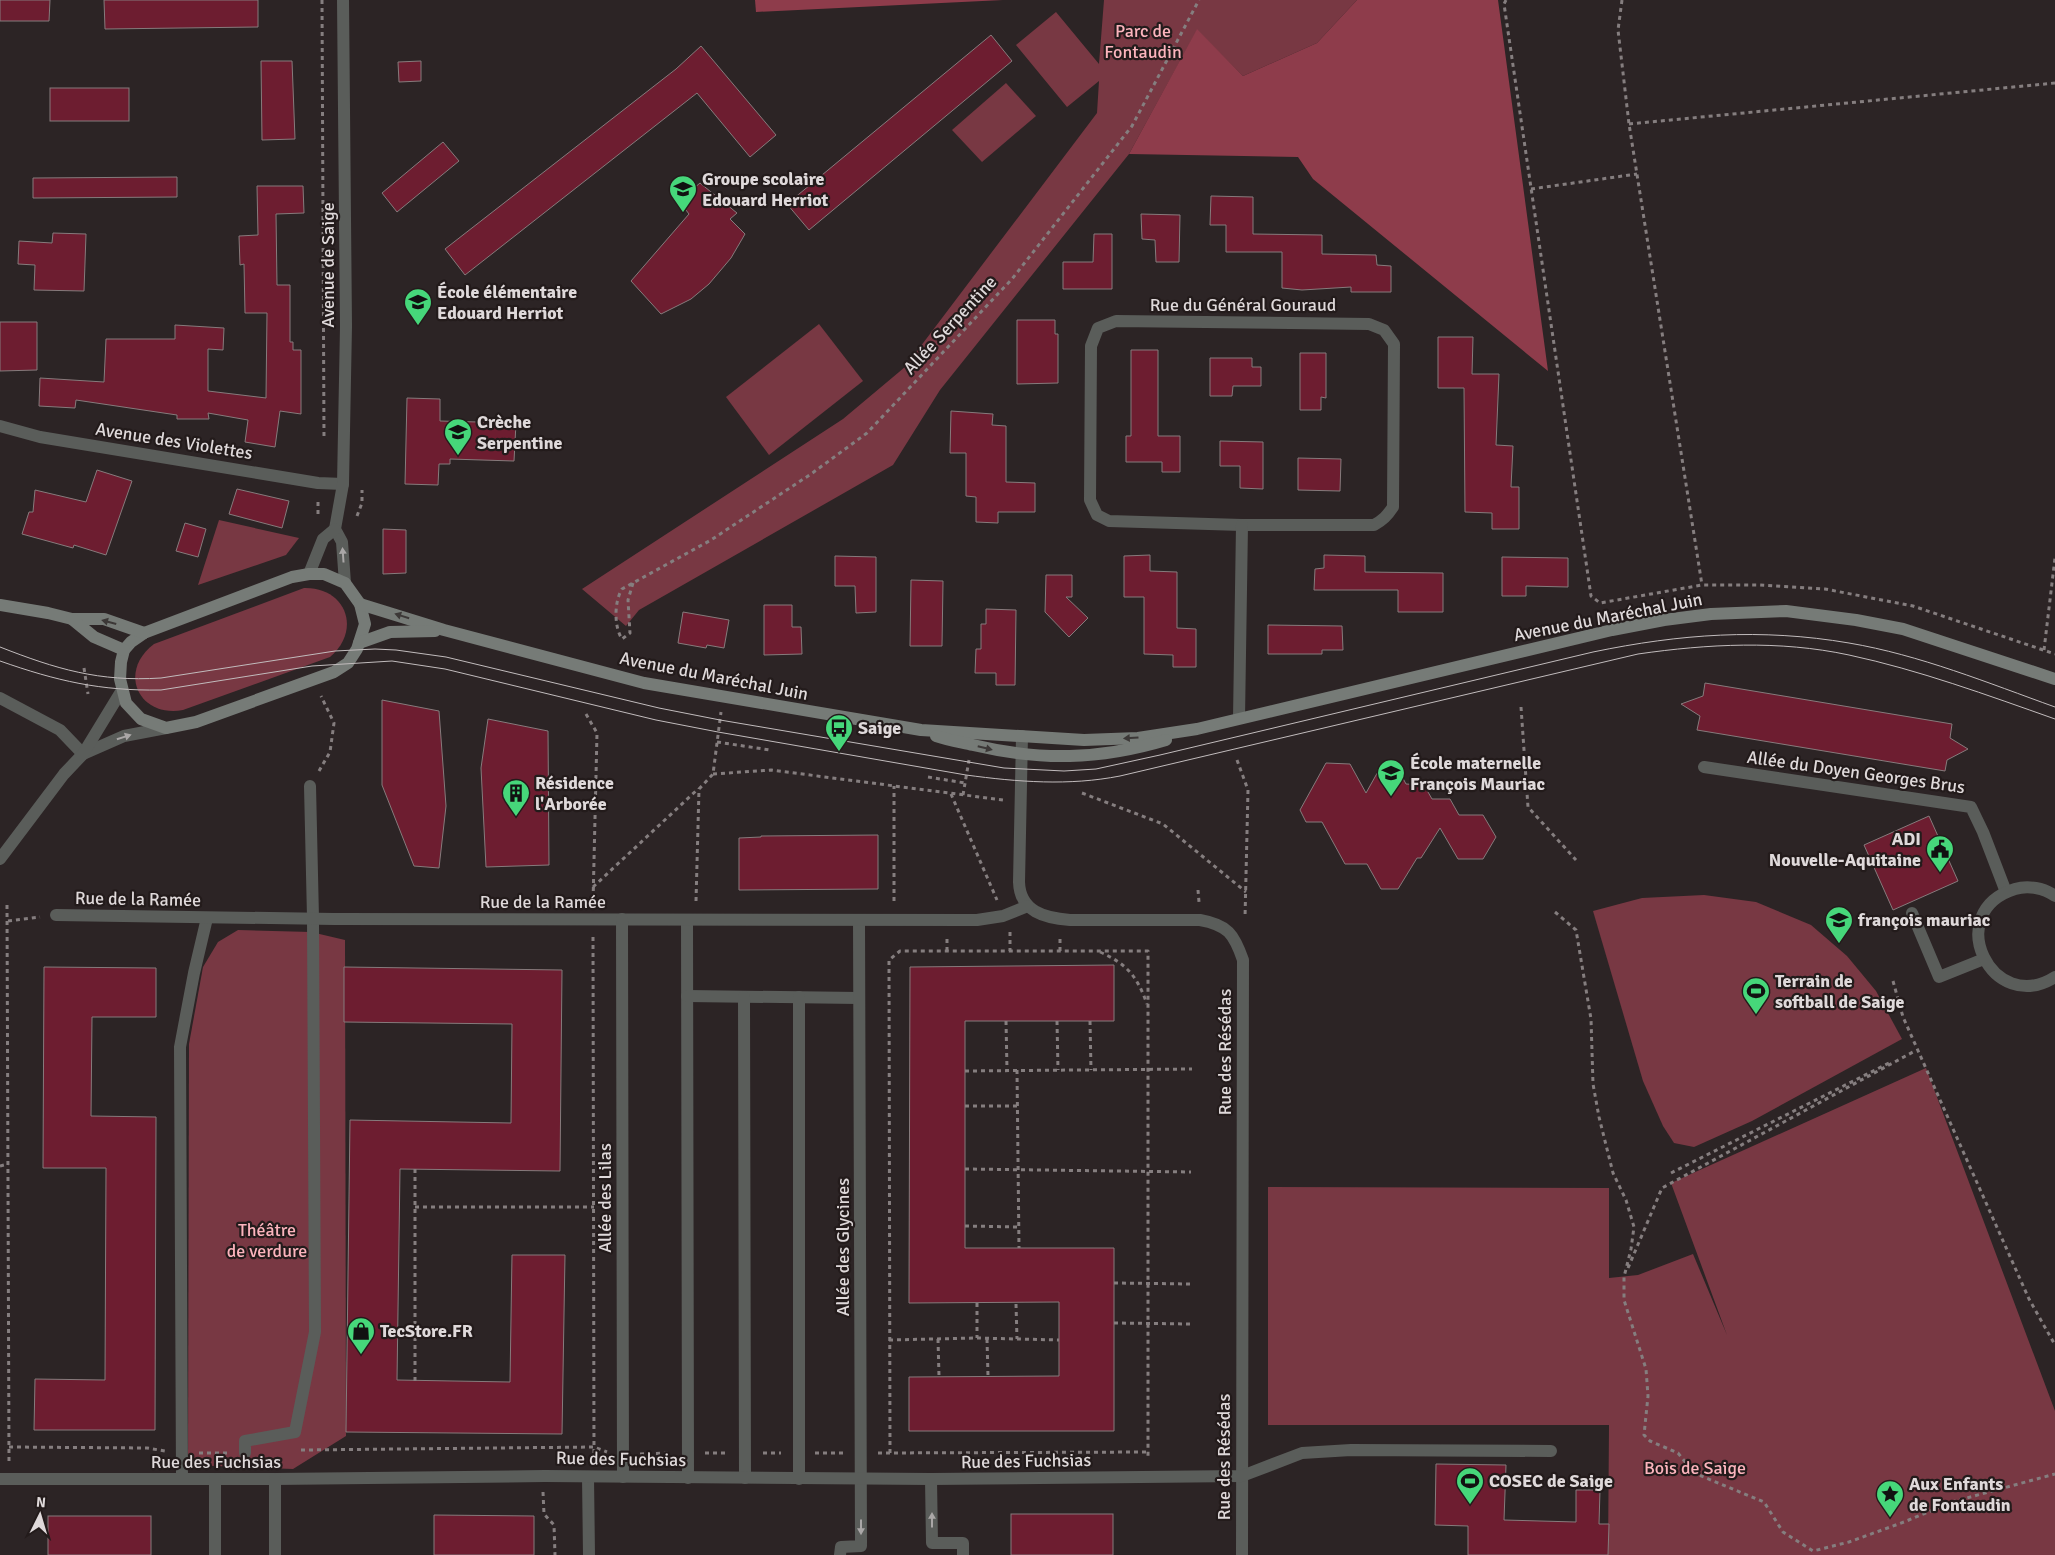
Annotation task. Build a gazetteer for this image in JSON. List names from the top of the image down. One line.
{"streets":{"main road":["Avenue du Maréchal Juin"],"street":["Avenue de Saige","Rue du Général Gouraud","Avenue des Violettes","Allée du Doyen Georges Brus","Rue de la Ramée","Rue des Résédas","Allée des Lilas","Allée des Glycines","Rue des Fuchsias"],"path":["Allée Serpentine"]},"crossings":[["Avenue de Saige","Avenue des Violettes"],["Rue de la Ramée","Rue des Résédas"],["Rue de la Ramée","Allée des Lilas"],["Rue de la Ramée","Allée des Glycines"],["Rue des Résédas","Rue des Fuchsias"],["Allée des Lilas","Rue des Fuchsias"],["Allée des Glycines","Rue des Fuchsias"]],"parks":["Parc de Fontaudin","Théâtre de verdure","Bois de Saige"],"places":{"school or university":["Groupe scolaire Edouard Herriot","École élémentaire Edouard Herriot","Crèche Serpentine","École maternelle François Mauriac","françois mauriac"],"bus stop":["Saige"],"building":["Résidence l'Arborée"],"public building":["ADI Nouvelle-Aquitaine"],"sports":["Terrain de softball de Saige","COSEC de Saige"],"shop":["TecStore.FR"],"place":["Aux Enfants de Fontaudin"]},"north":"top"}
